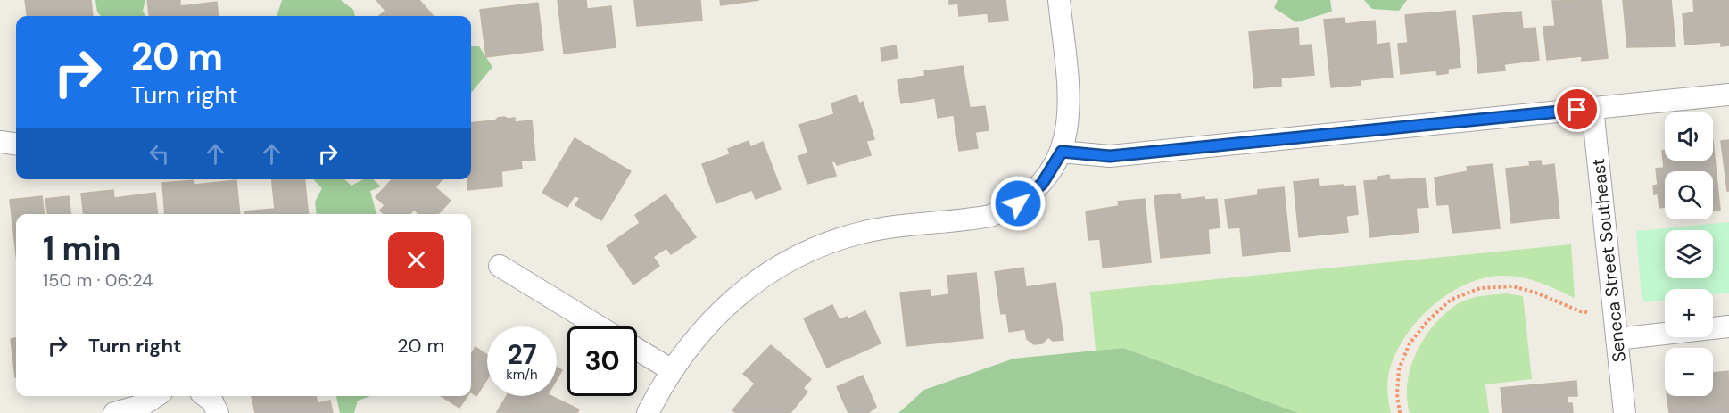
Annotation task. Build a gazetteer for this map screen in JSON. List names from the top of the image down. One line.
{"streets":{"street":["Seneca Street Southeast"]},"page":{"turn":["20 m","Turn right"],"map_buttons":["+","−"],"heading":["1 min","150 m · 06:24"],"list":[{"name":"Turn right","value":"20 m"}],"speed":"27 km/h","limit":"30"}}
